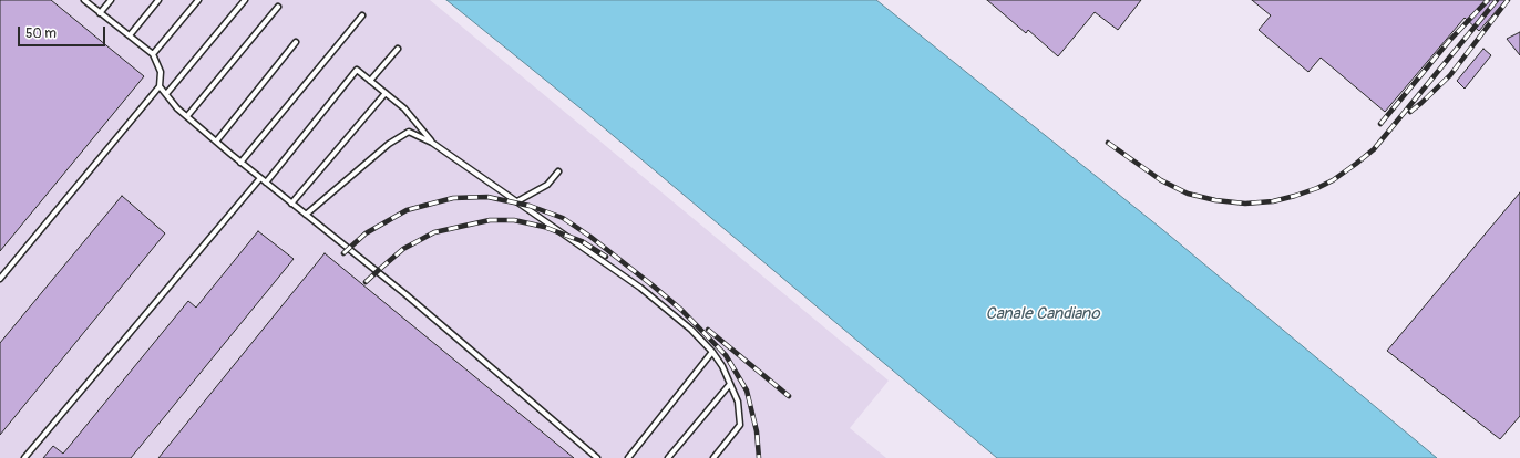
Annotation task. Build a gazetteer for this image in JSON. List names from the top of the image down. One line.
{"water":["Canale Candiano"],"scale_bar":"50 m"}
